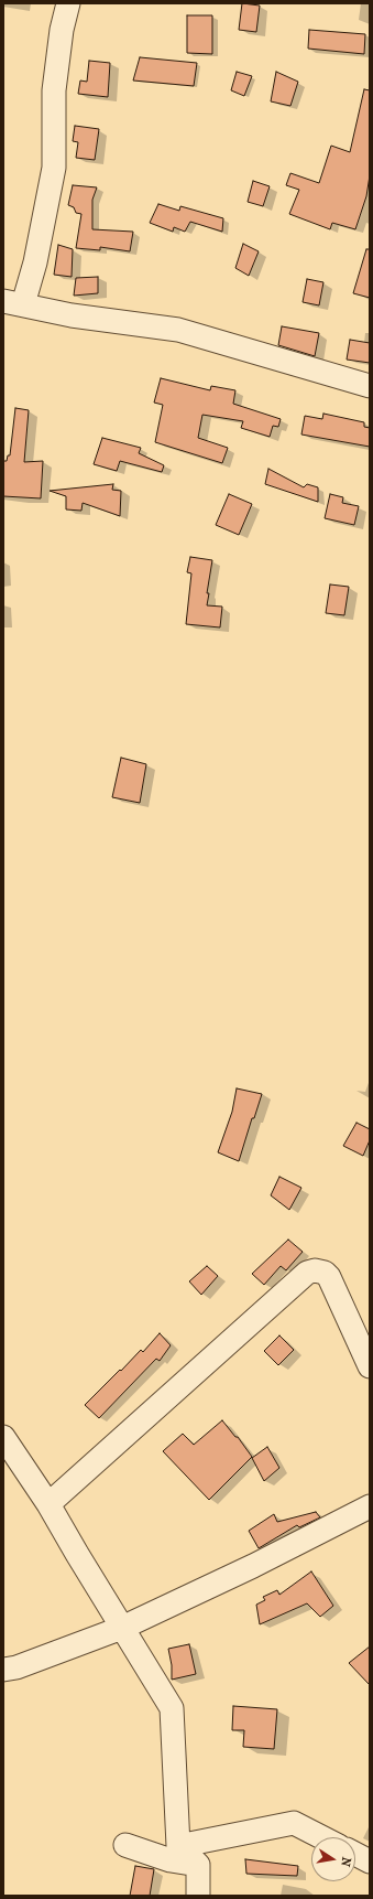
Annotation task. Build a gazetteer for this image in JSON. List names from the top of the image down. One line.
{"north":"right"}
